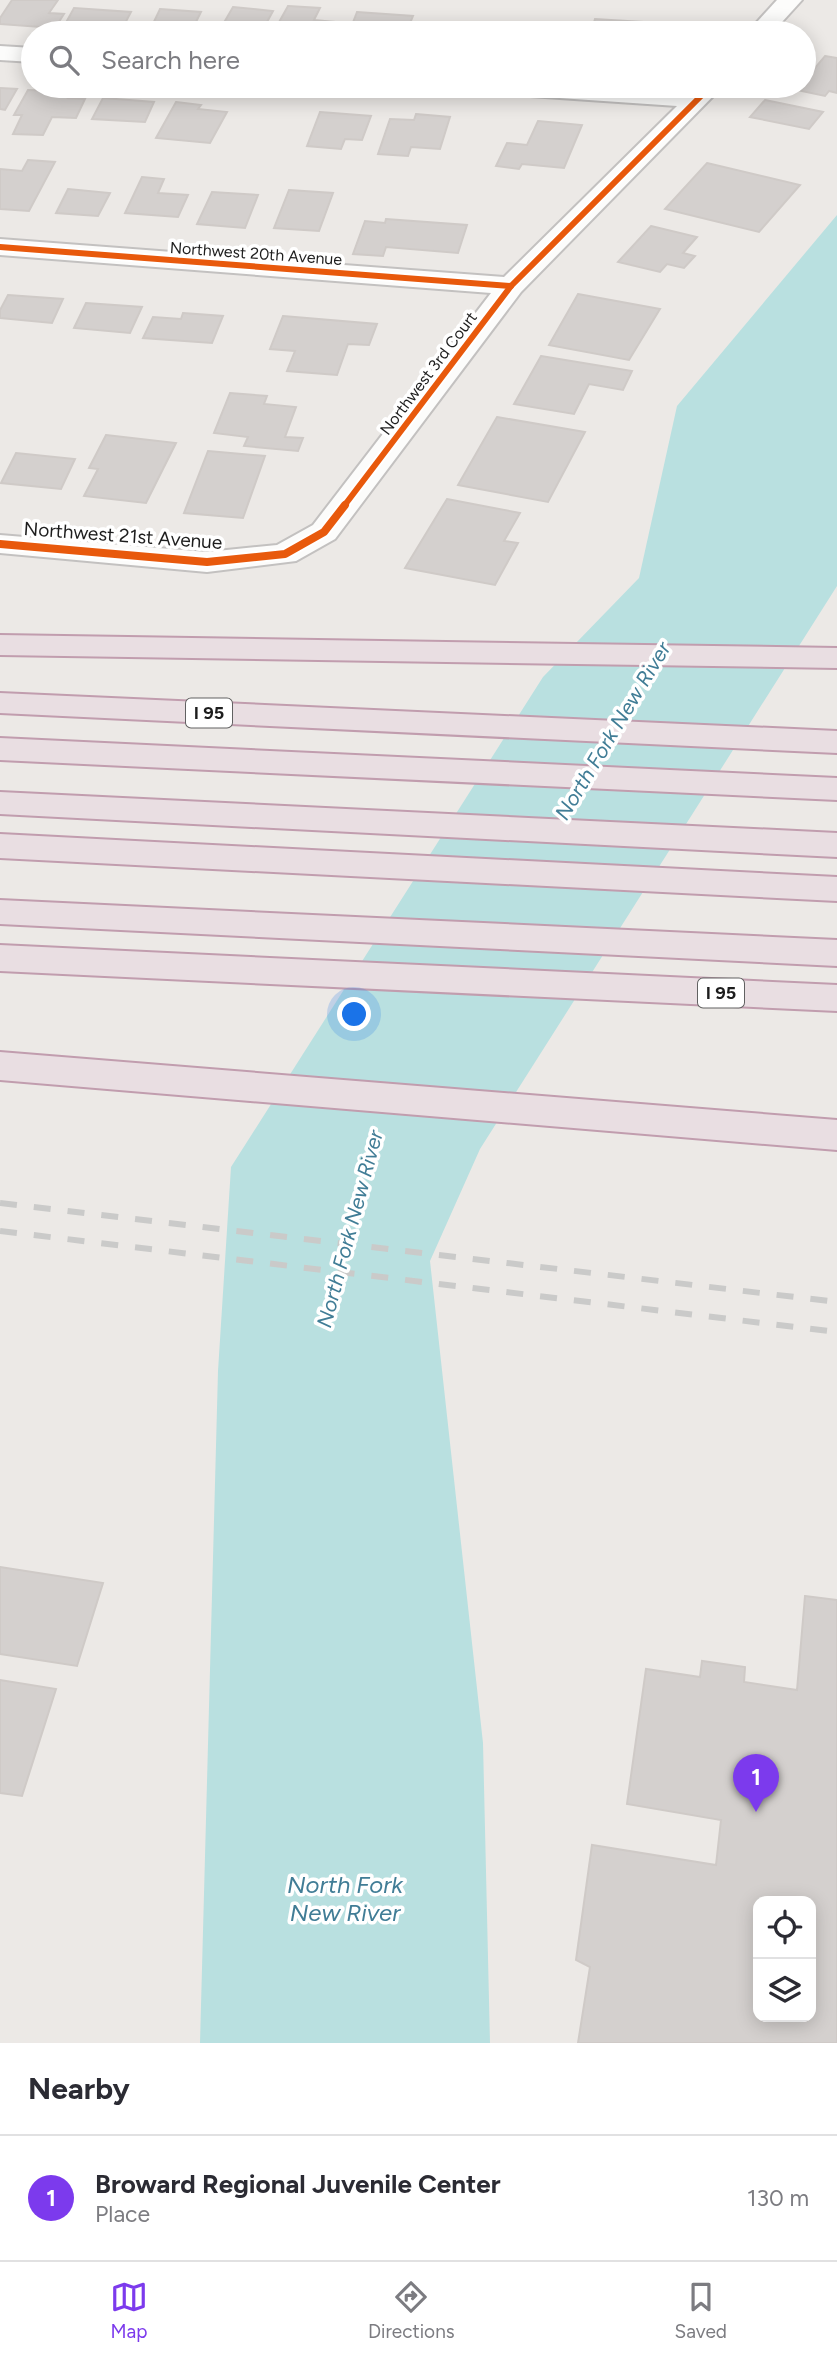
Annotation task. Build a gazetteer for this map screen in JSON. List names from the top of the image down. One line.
{"streets":{"highway":["I 95"],"street":["Northwest 20th Avenue","Northwest 3rd Court","Northwest 21st Avenue"]},"crossings":[["Northwest 20th Avenue","Northwest 3rd Court"],["Northwest 3rd Court","Northwest 21st Avenue"]],"water":["North Fork New River"],"page":{"search":"Search here","pins":"1","heading":"Nearby","list":[{"mark":"1","name":"Broward Regional Juvenile Center","note":"Place","value":"130 m"}],"nav":["Map","Directions","Saved"]}}
